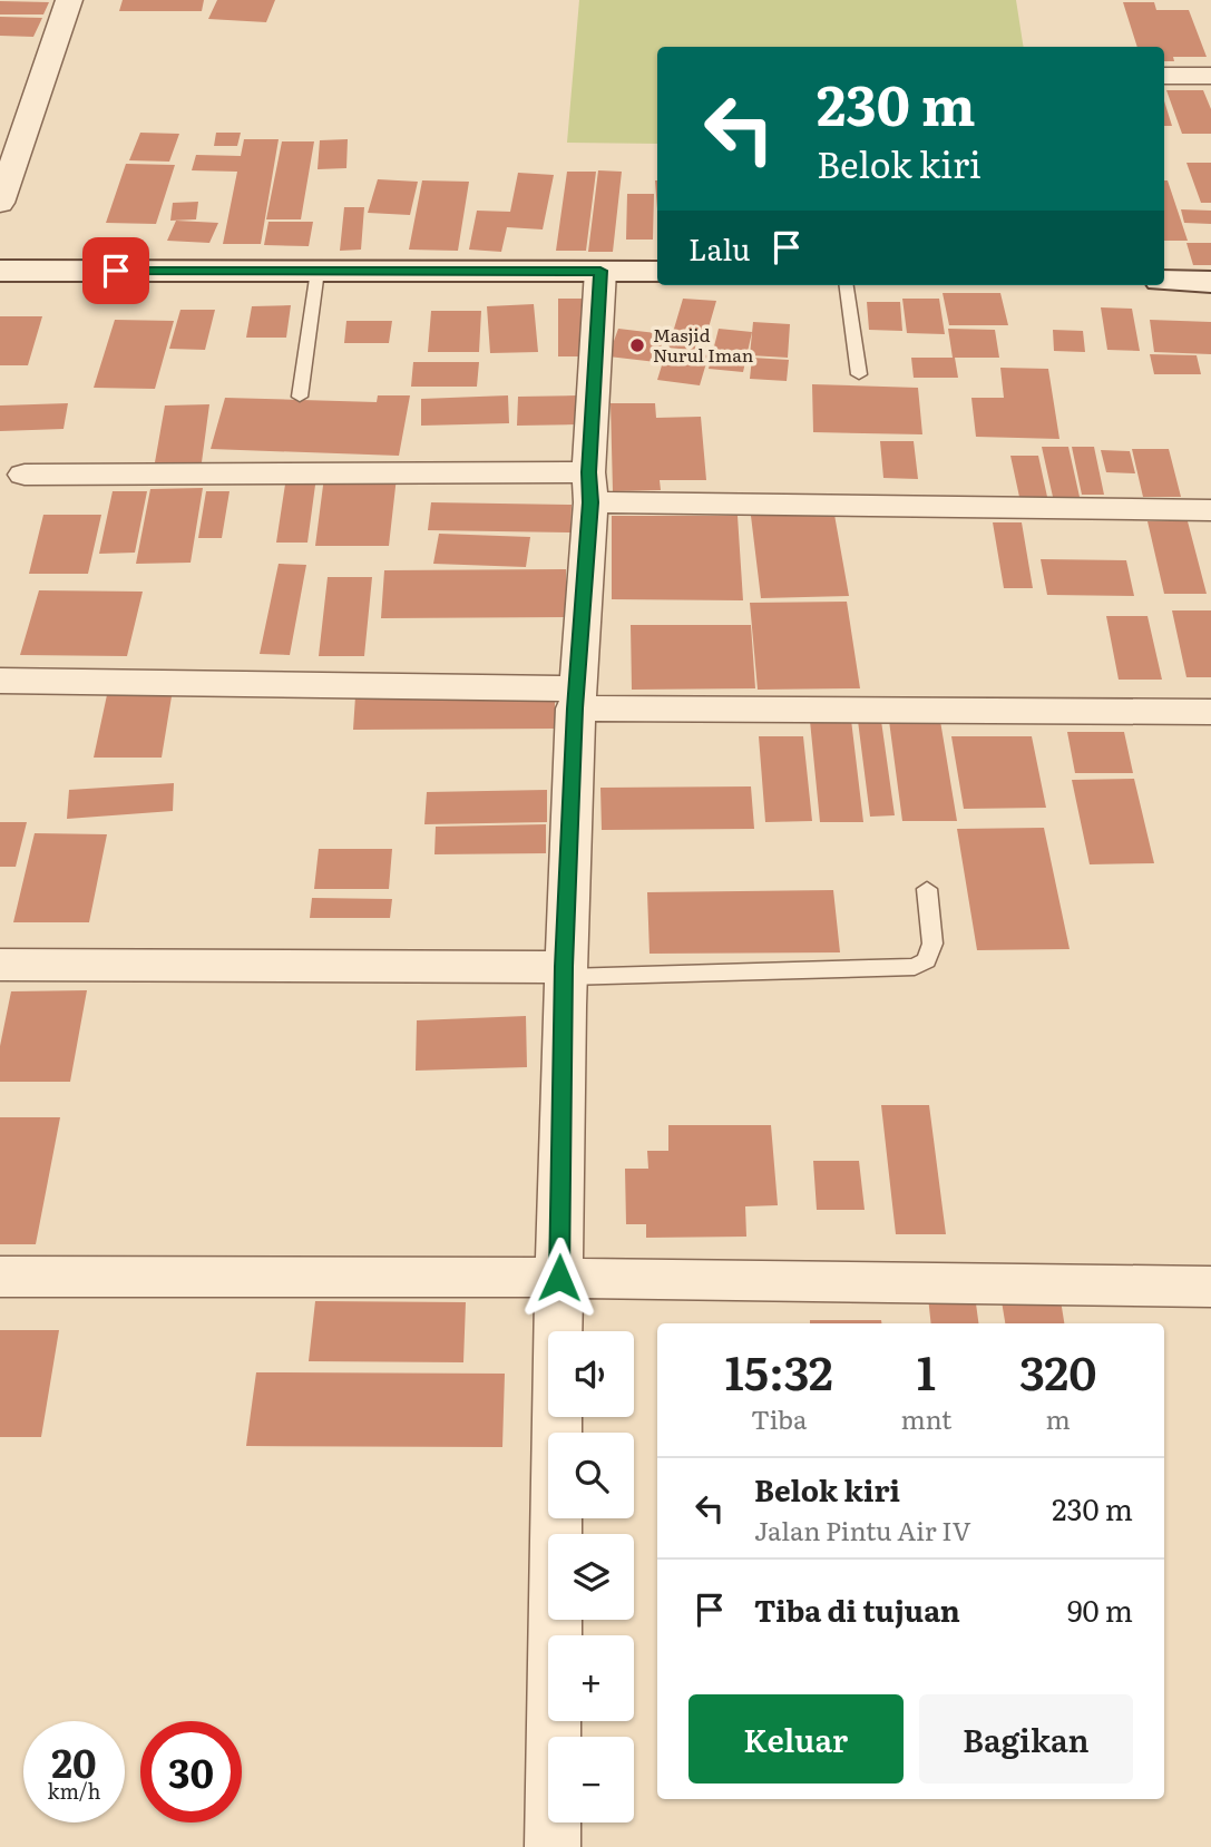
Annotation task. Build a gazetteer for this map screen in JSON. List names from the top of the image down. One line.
{"places":["Masjid Nurul Iman"],"page":{"turn":["230 m","Belok kiri"],"then":"Lalu","eta":["15:32","Tiba","1","mnt","320","m"],"map_buttons":["+","−"],"list":[{"name":"Belok kiri","note":"Jalan Pintu Air IV","value":"230 m"},{"name":"Tiba di tujuan","value":"90 m"}],"buttons":["Keluar","Bagikan"],"speed":"20 km/h","limit":"30"}}
